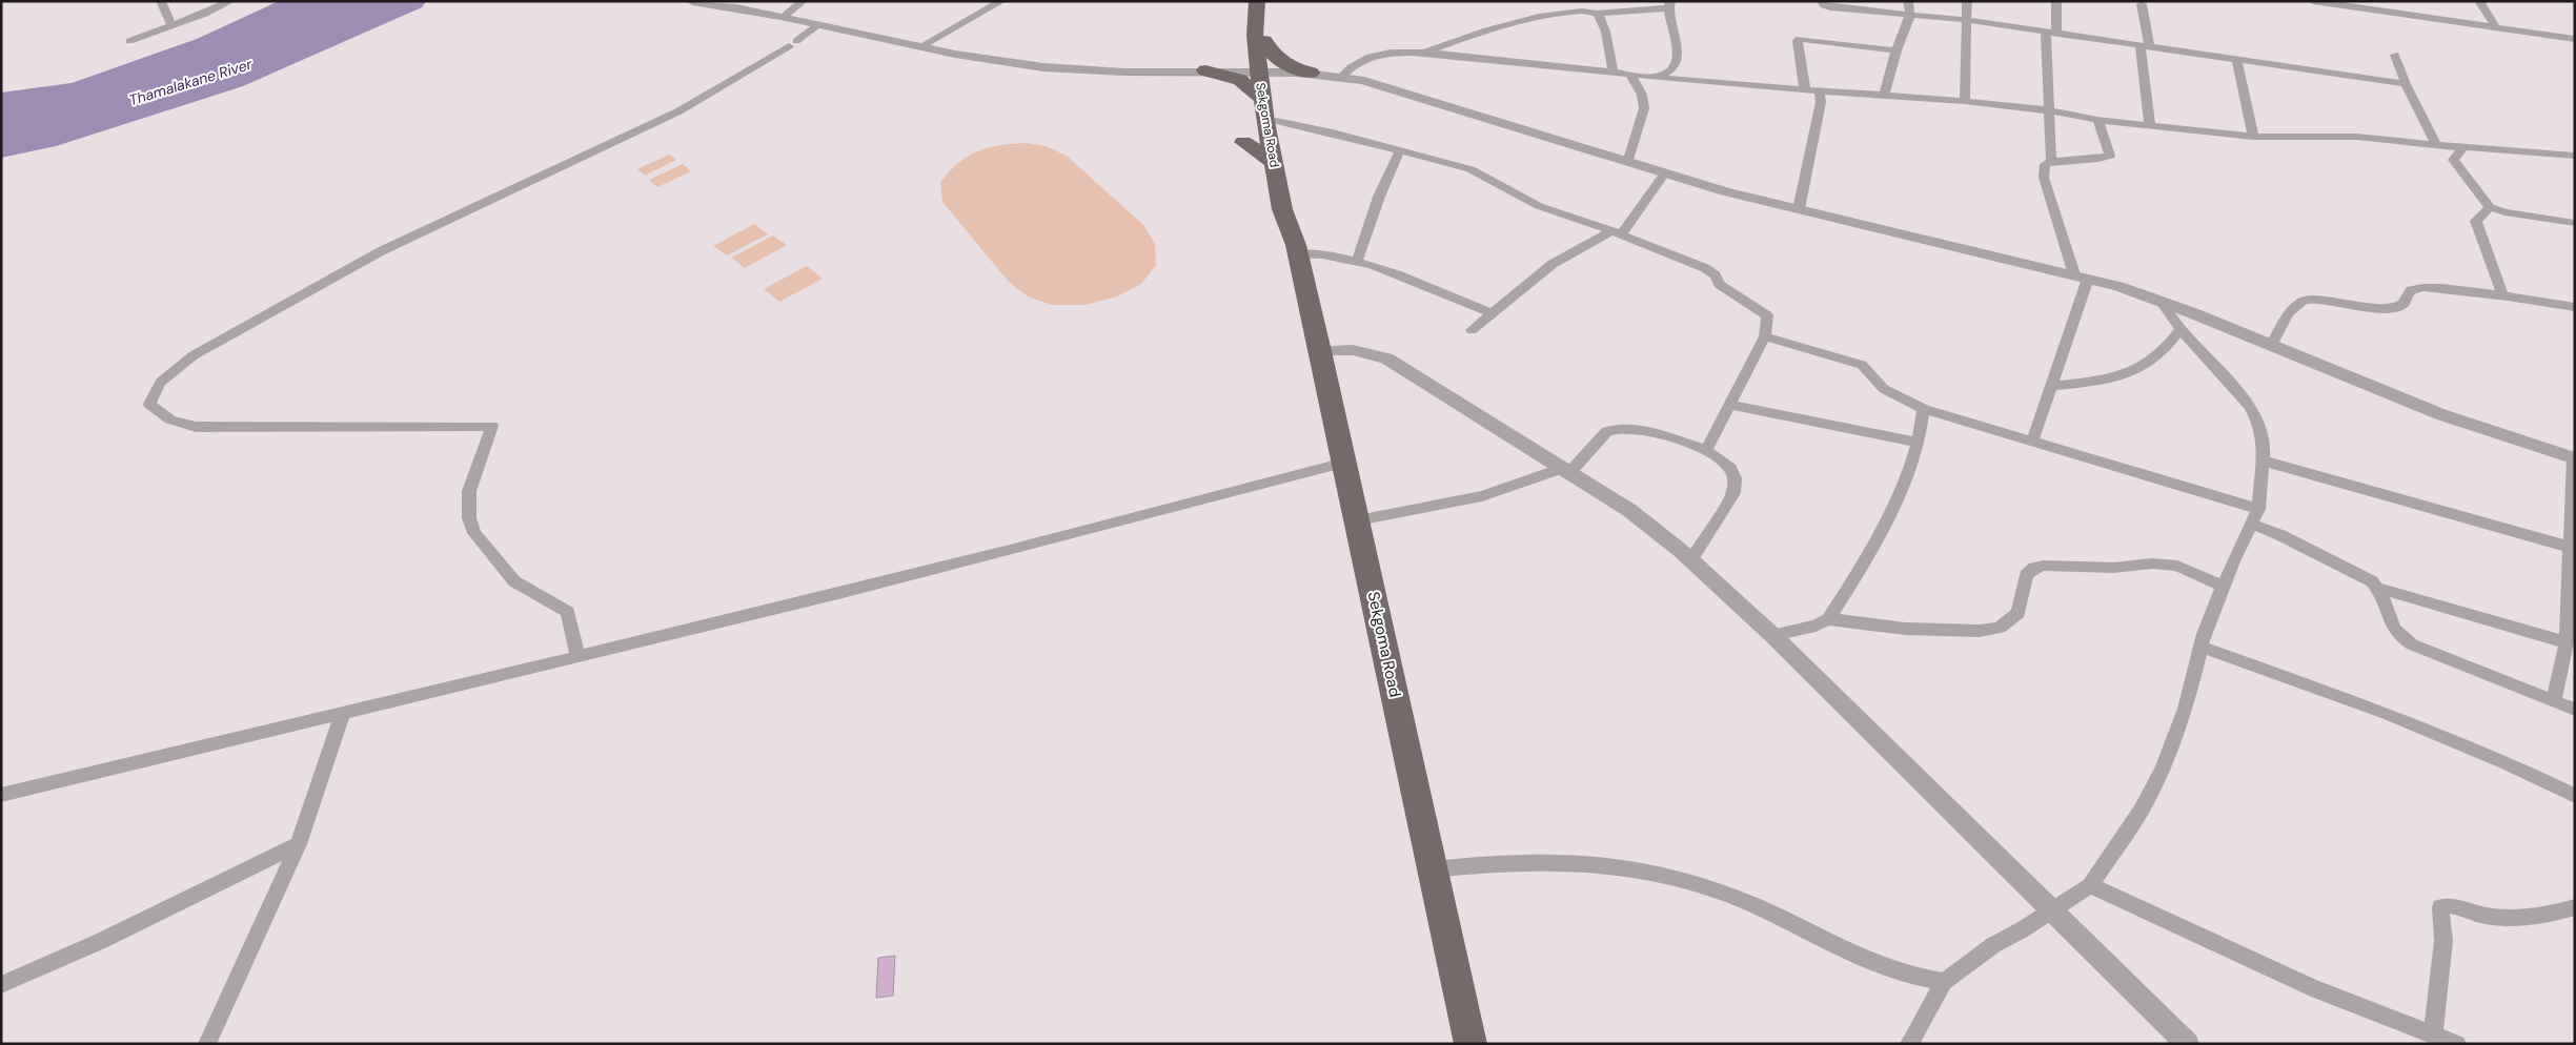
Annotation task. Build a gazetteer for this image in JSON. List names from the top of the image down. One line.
{"streets":{"highway":["Sekgoma Road"]},"water":["Thamalakane River"]}
